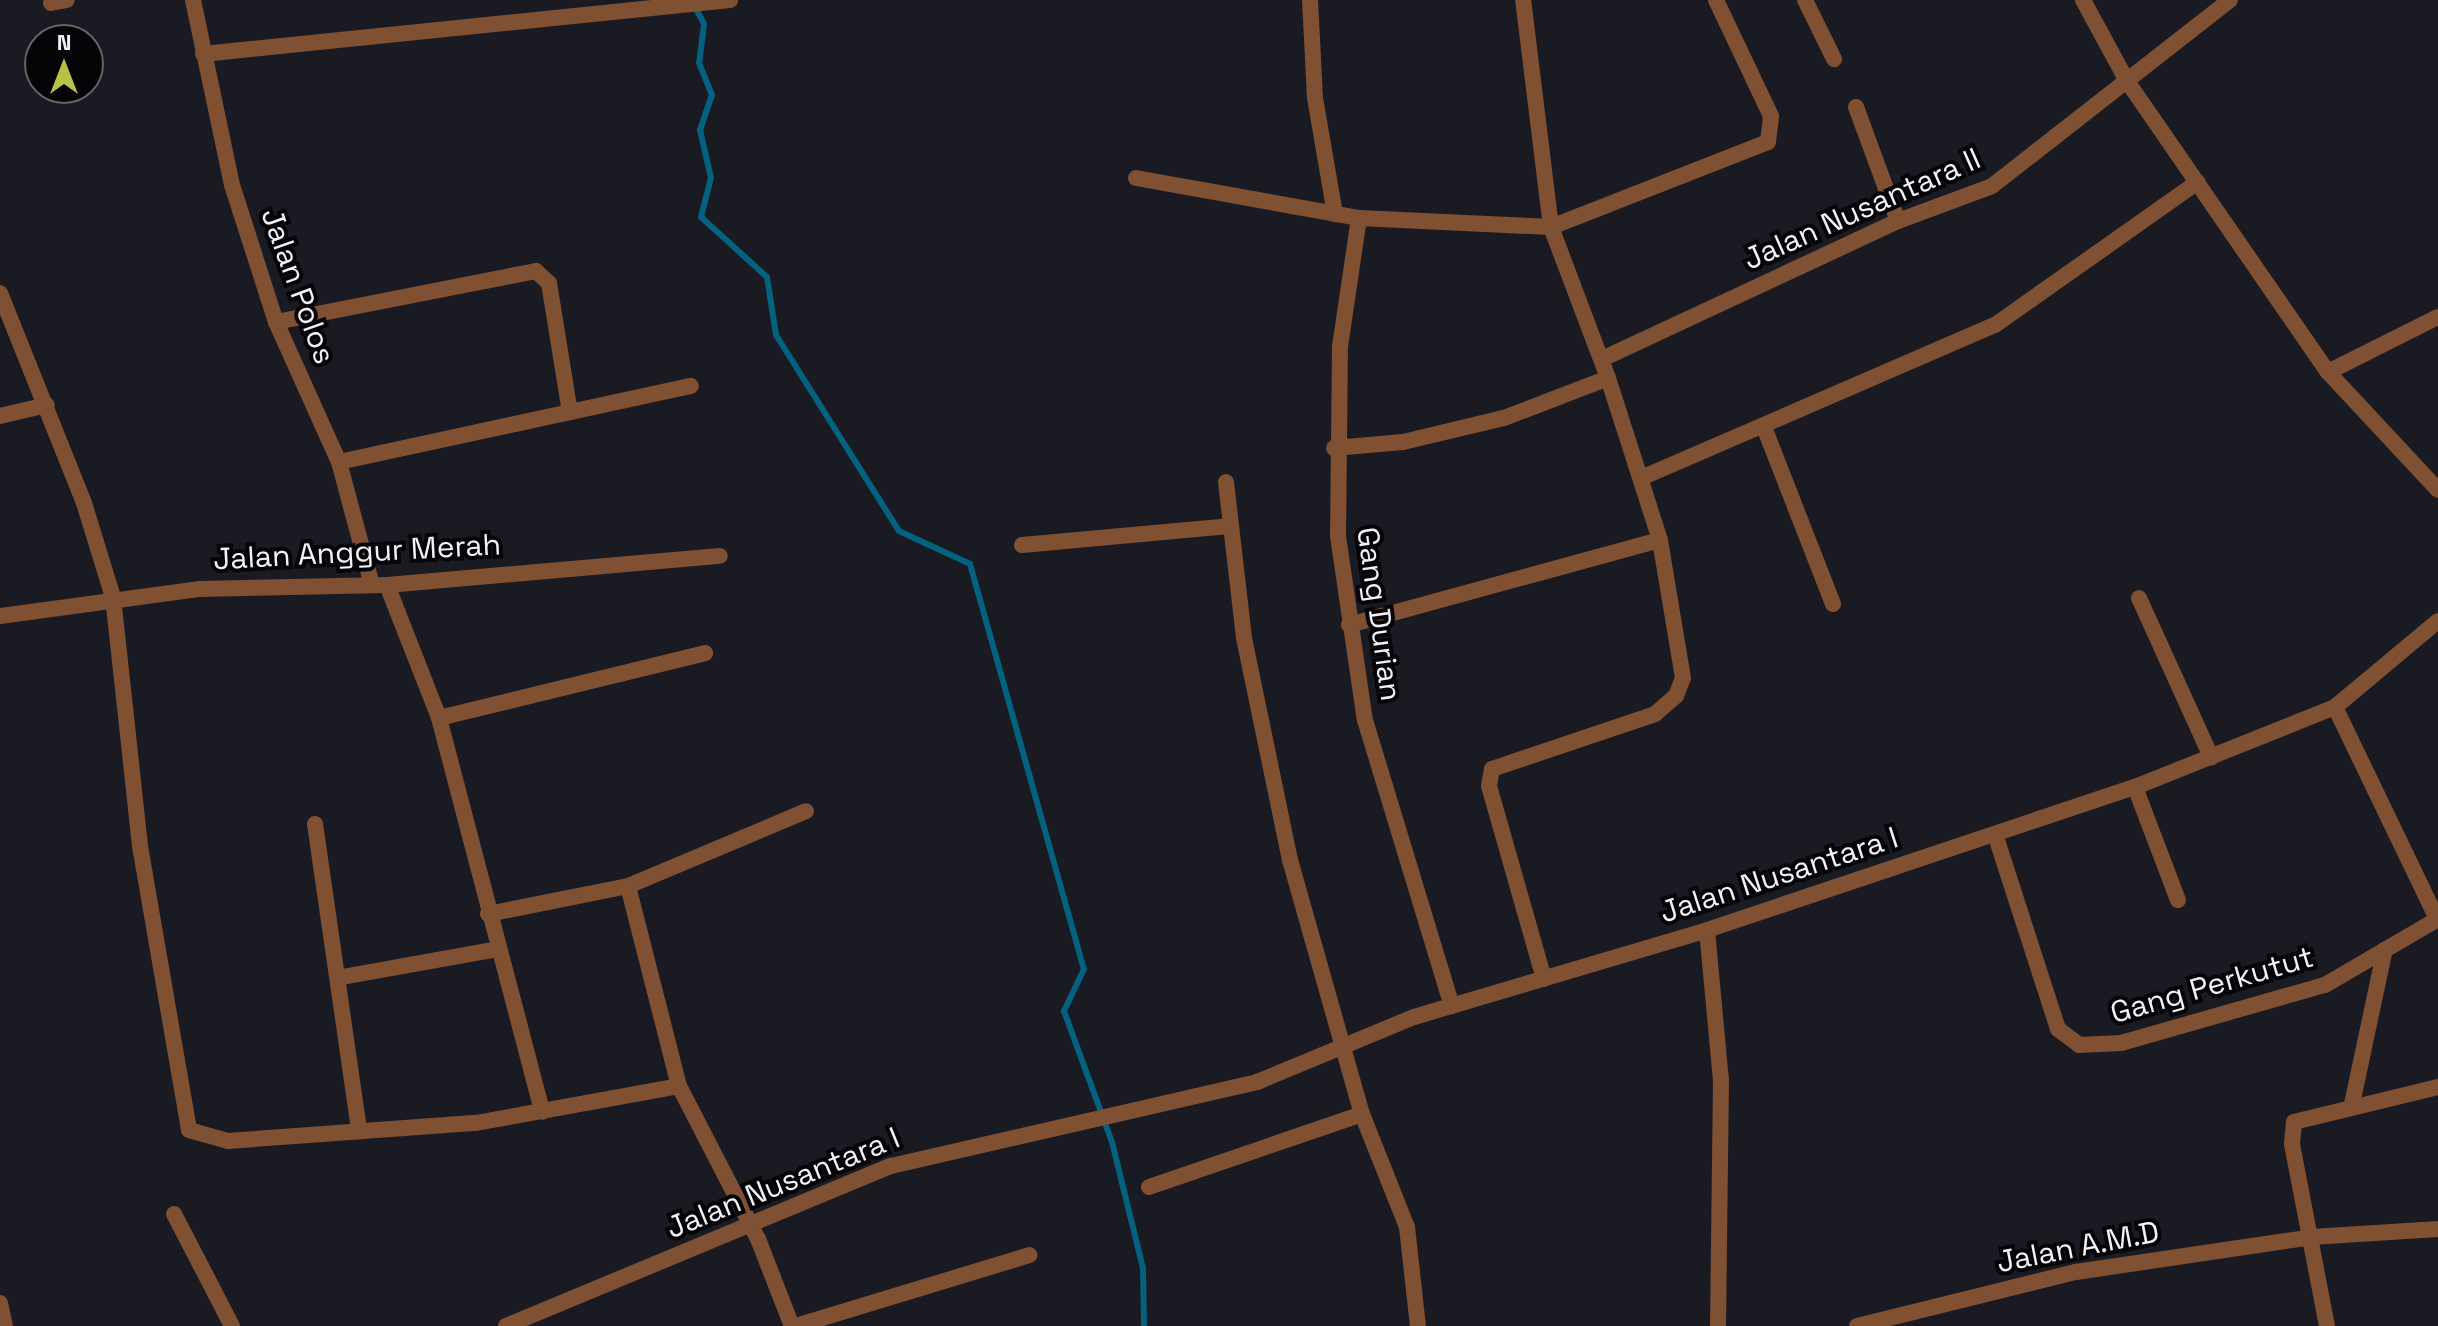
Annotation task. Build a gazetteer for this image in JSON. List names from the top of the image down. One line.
{"streets":{"street":["Jalan Nusantara II","Jalan Polos","Jalan Anggur Merah","Gang Durian","Jalan Nusantara I","Gang Perkutut","Jalan A.M.D"]},"crossings":[["Jalan Polos","Jalan Anggur Merah"],["Gang Durian","Jalan Nusantara I"],["Jalan Nusantara I","Gang Perkutut"]],"north":"top"}
